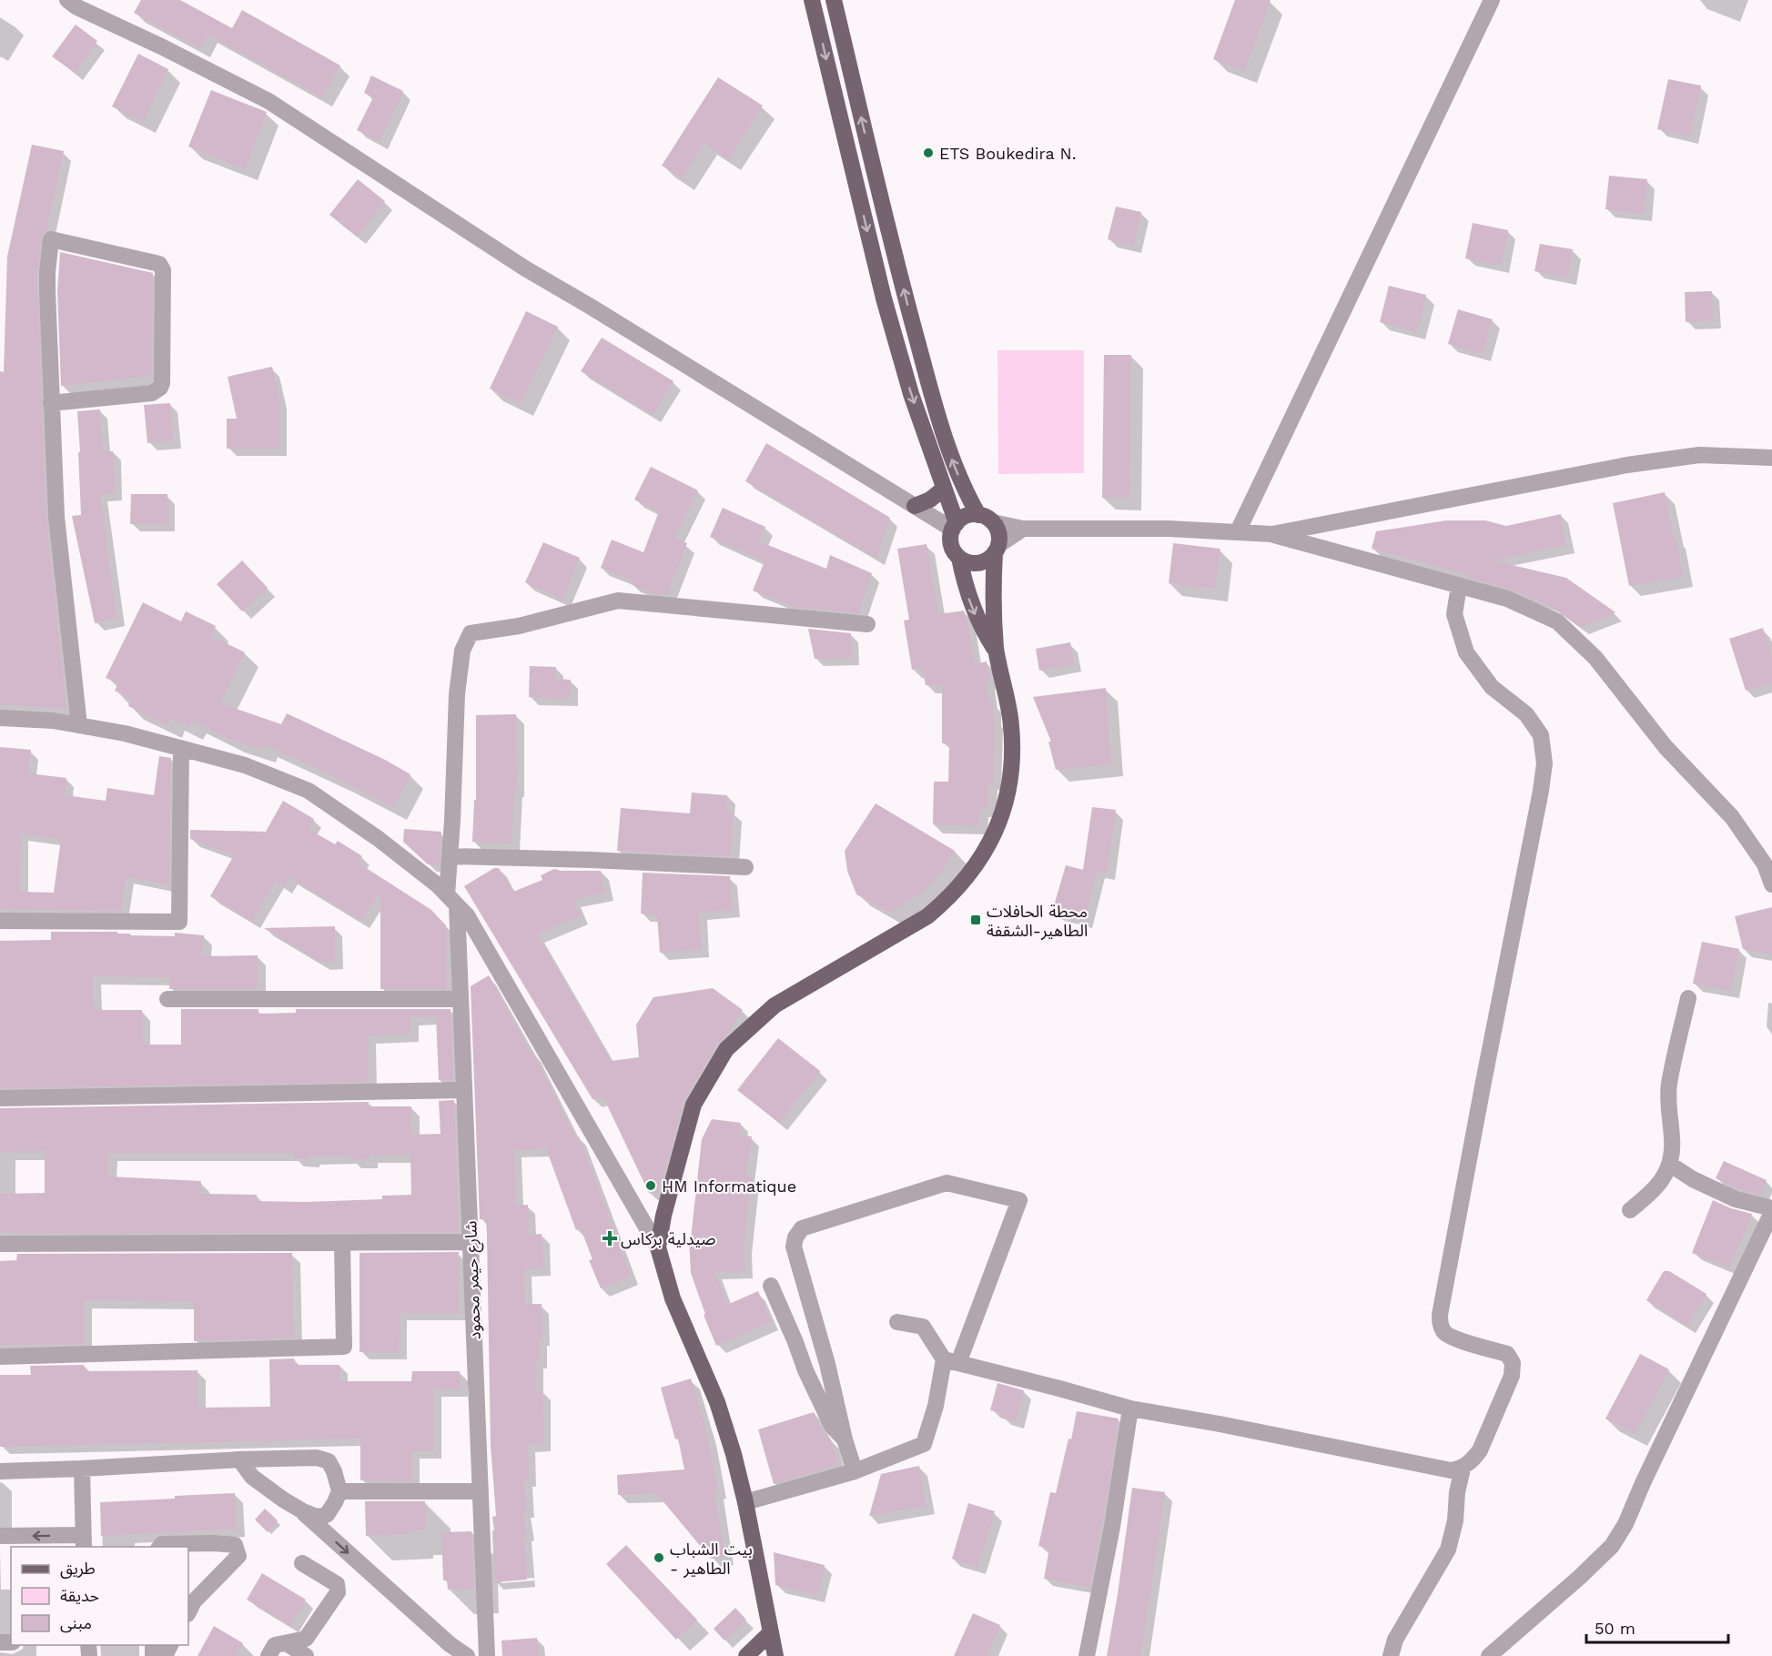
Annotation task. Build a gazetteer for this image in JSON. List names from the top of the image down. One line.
{"streets":{"street":["شارع حيمر محمود"]},"places":{"other":["ETS Boukedira N.","HM Informatique","بيت الشباب - الطاهير"],"transit":["محطة الحافلات الطاهير-الشقفة"],"health":["صيدلية بركاس"]},"legend":["طريق","حديقة","مبنى"],"scale_bar":"50 m"}
